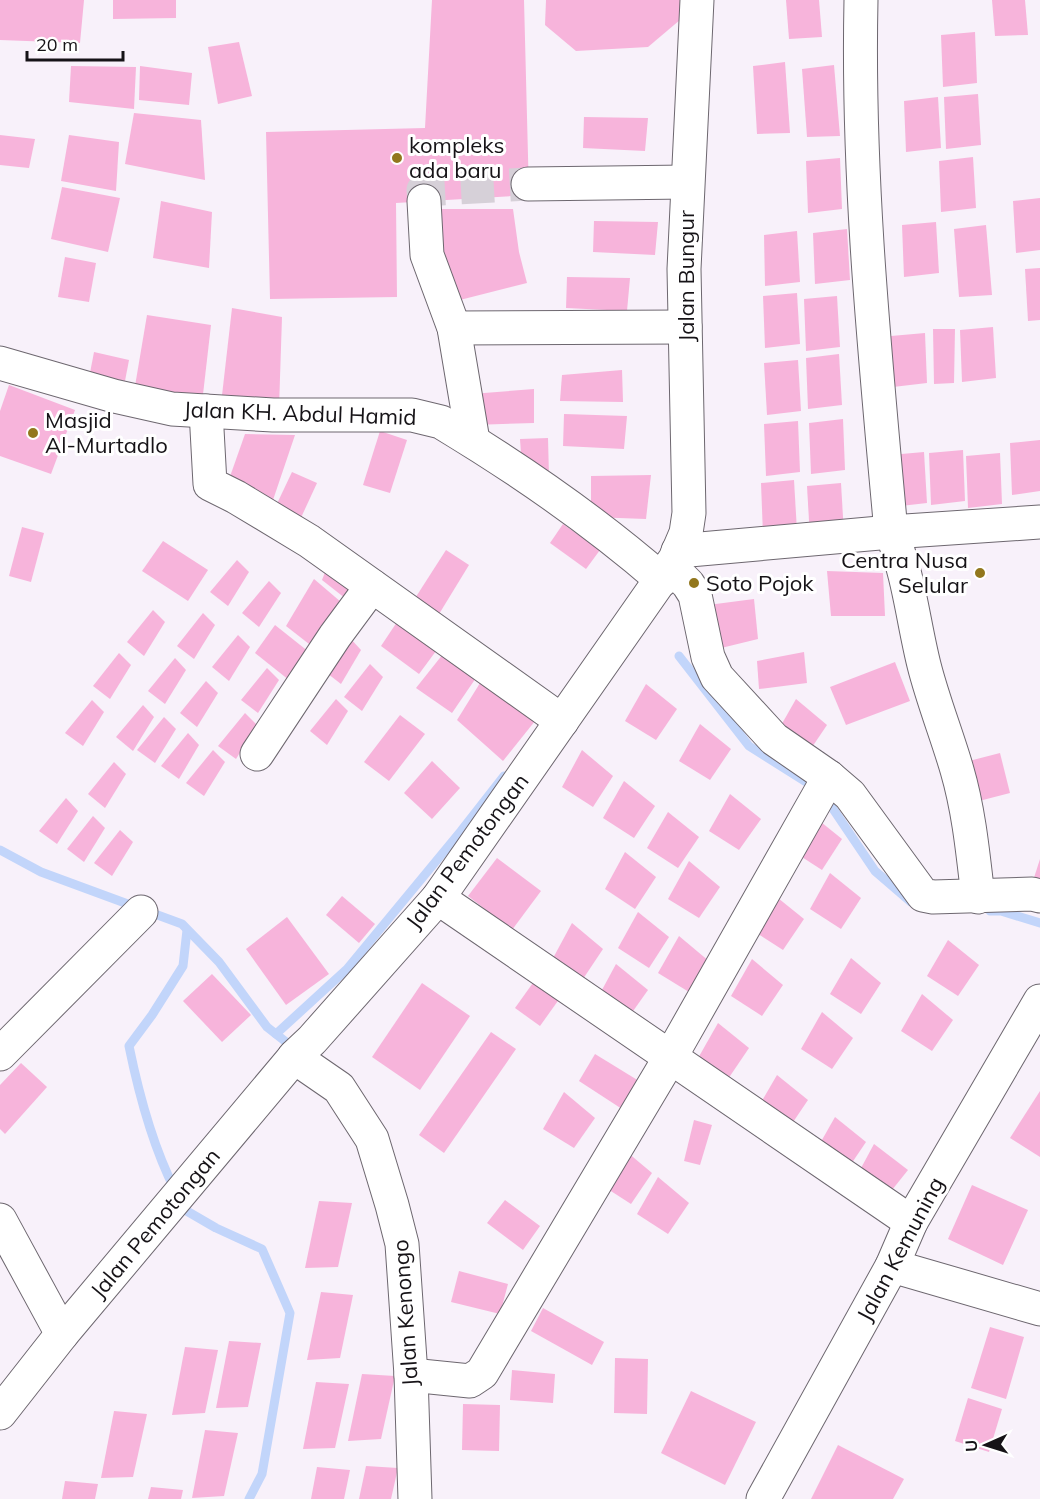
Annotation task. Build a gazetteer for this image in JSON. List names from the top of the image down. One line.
{"streets":{"street":["Jalan Bungur","Jalan KH. Abdul Hamid","Jalan Pemotongan","Jalan Kemuning","Jalan Kenongo"]},"crossings":[["Jalan Bungur","Jalan KH. Abdul Hamid"],["Jalan Bungur","Jalan Pemotongan"],["Jalan KH. Abdul Hamid","Jalan Pemotongan"],["Jalan Pemotongan","Jalan Kenongo"]],"places":["kompleks ada baru","Masjid Al-Murtadlo","Centra Nusa Selular","Soto Pojok"],"scale_bar":"20 m","north":"left"}
